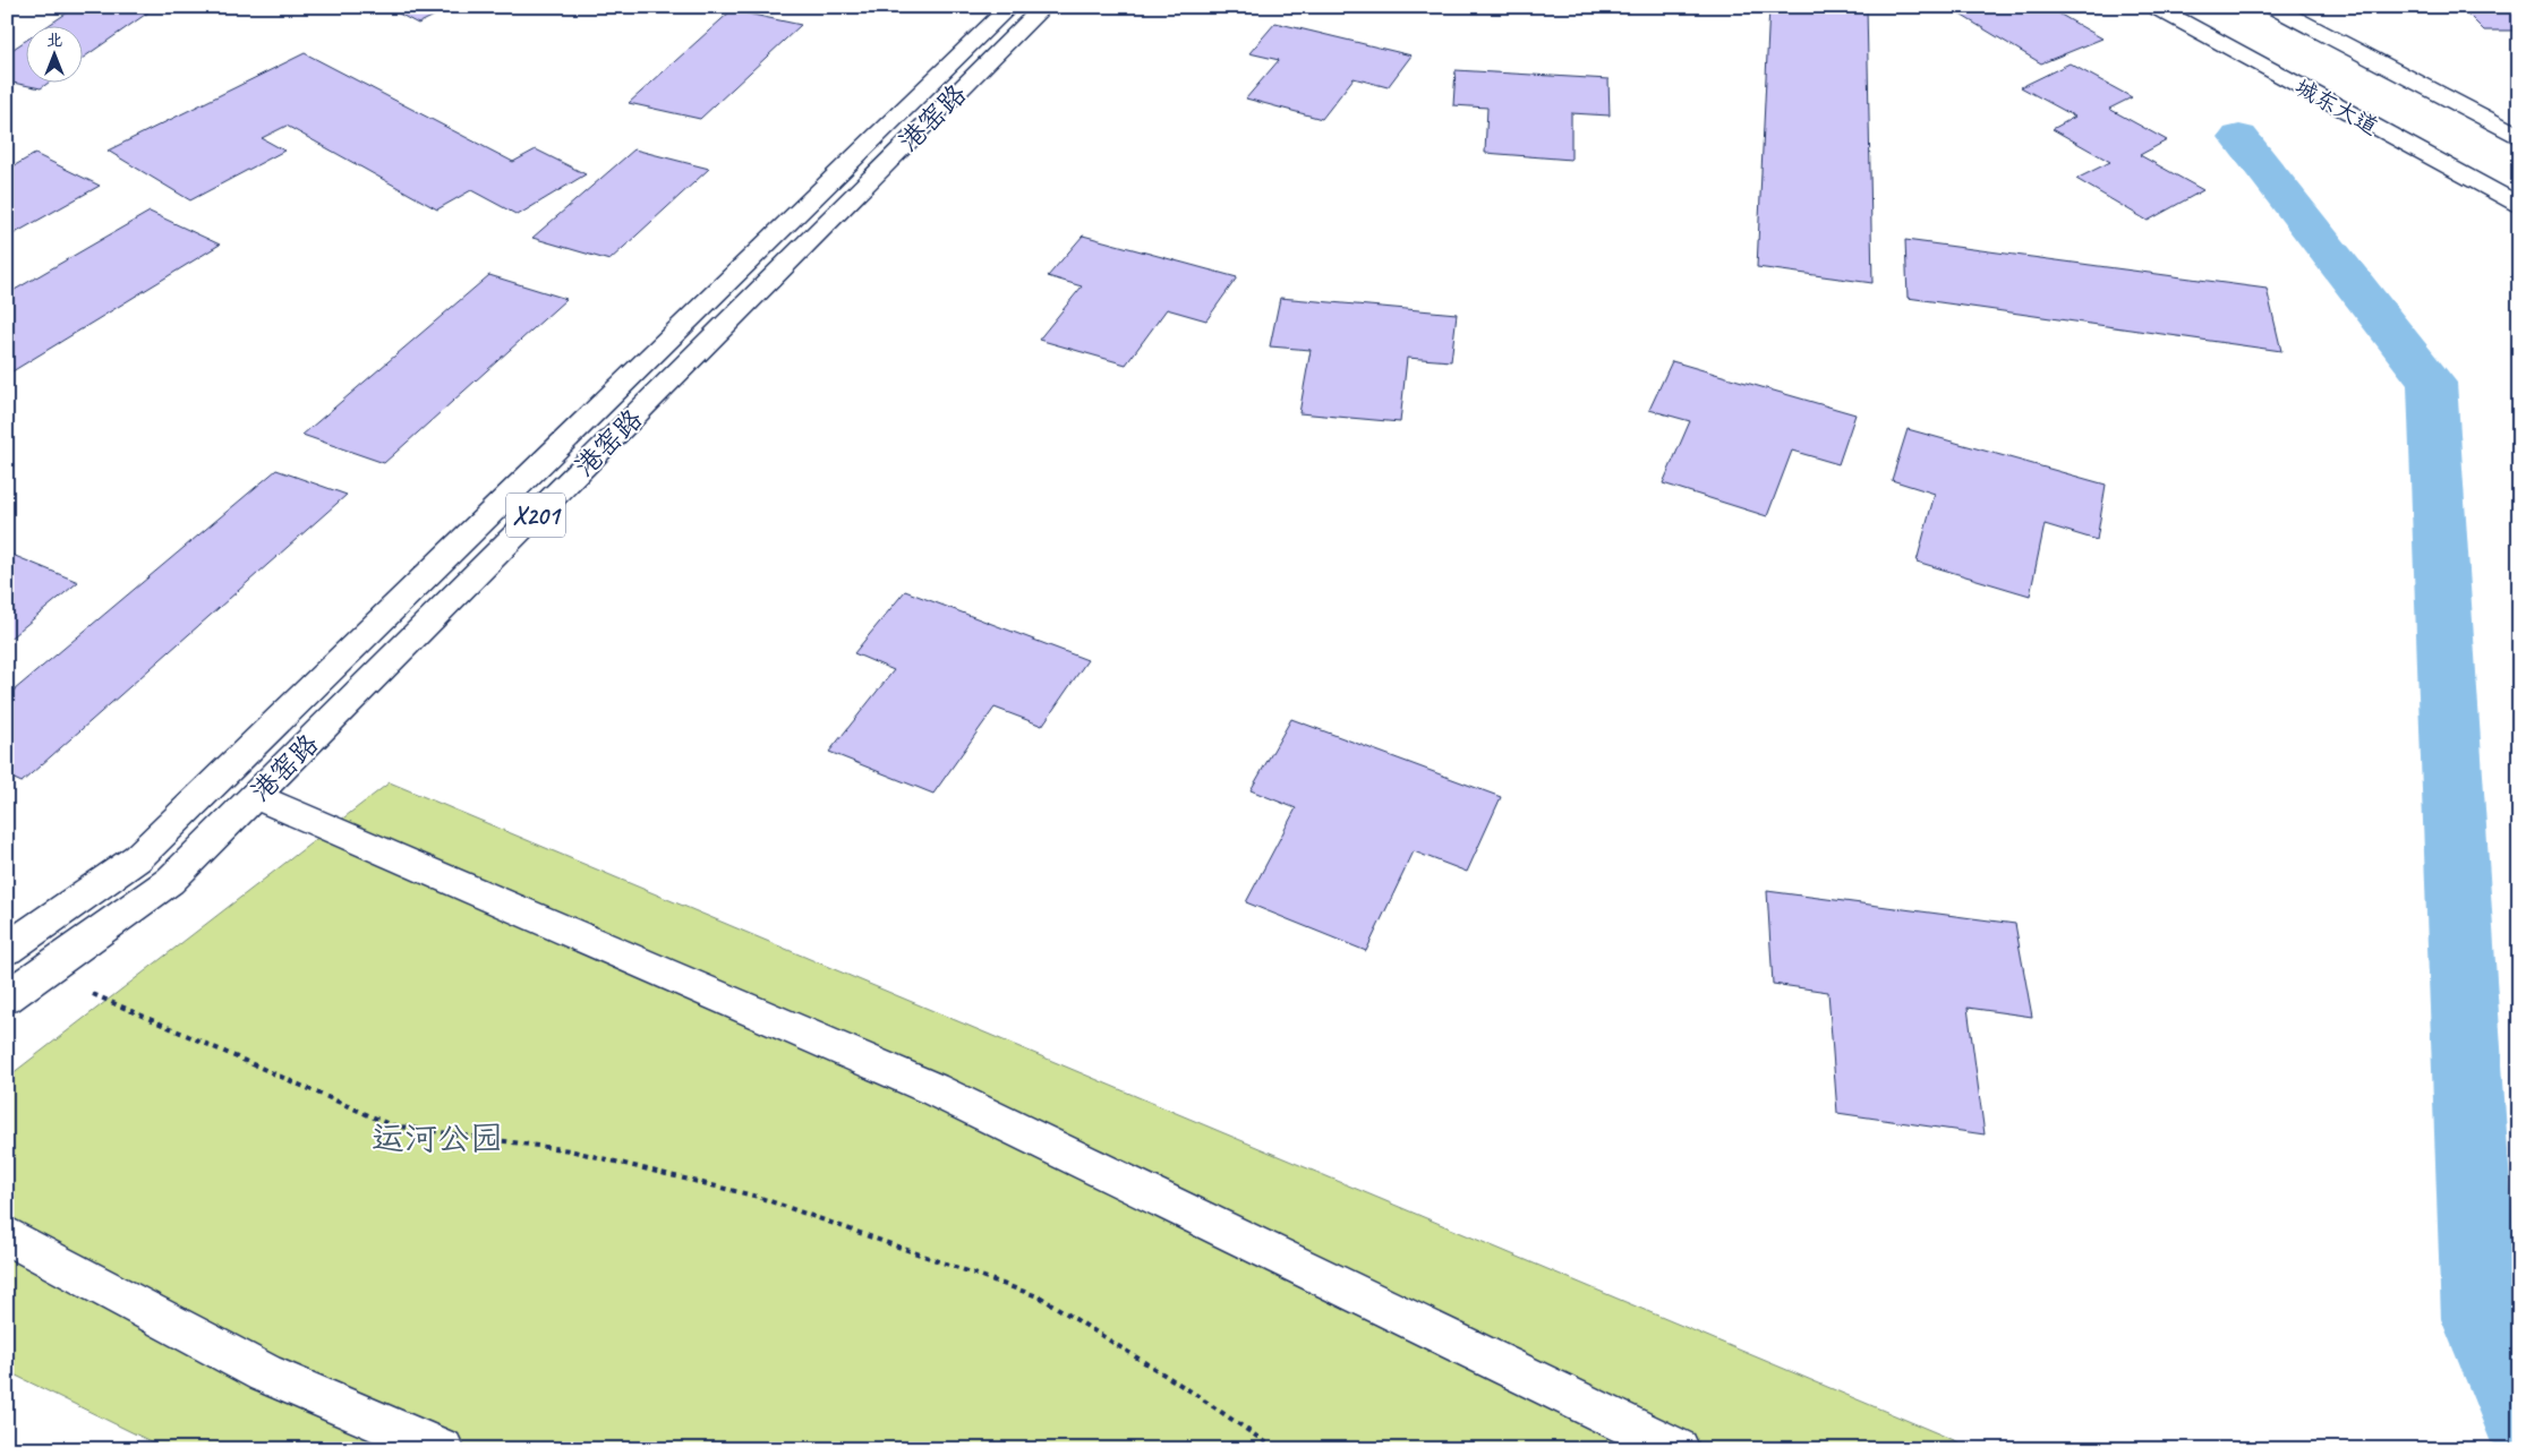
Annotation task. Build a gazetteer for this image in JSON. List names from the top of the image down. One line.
{"streets":{"main road":["城东大道","港窑路","X201"]},"parks":["运河公园"],"north":"top"}
